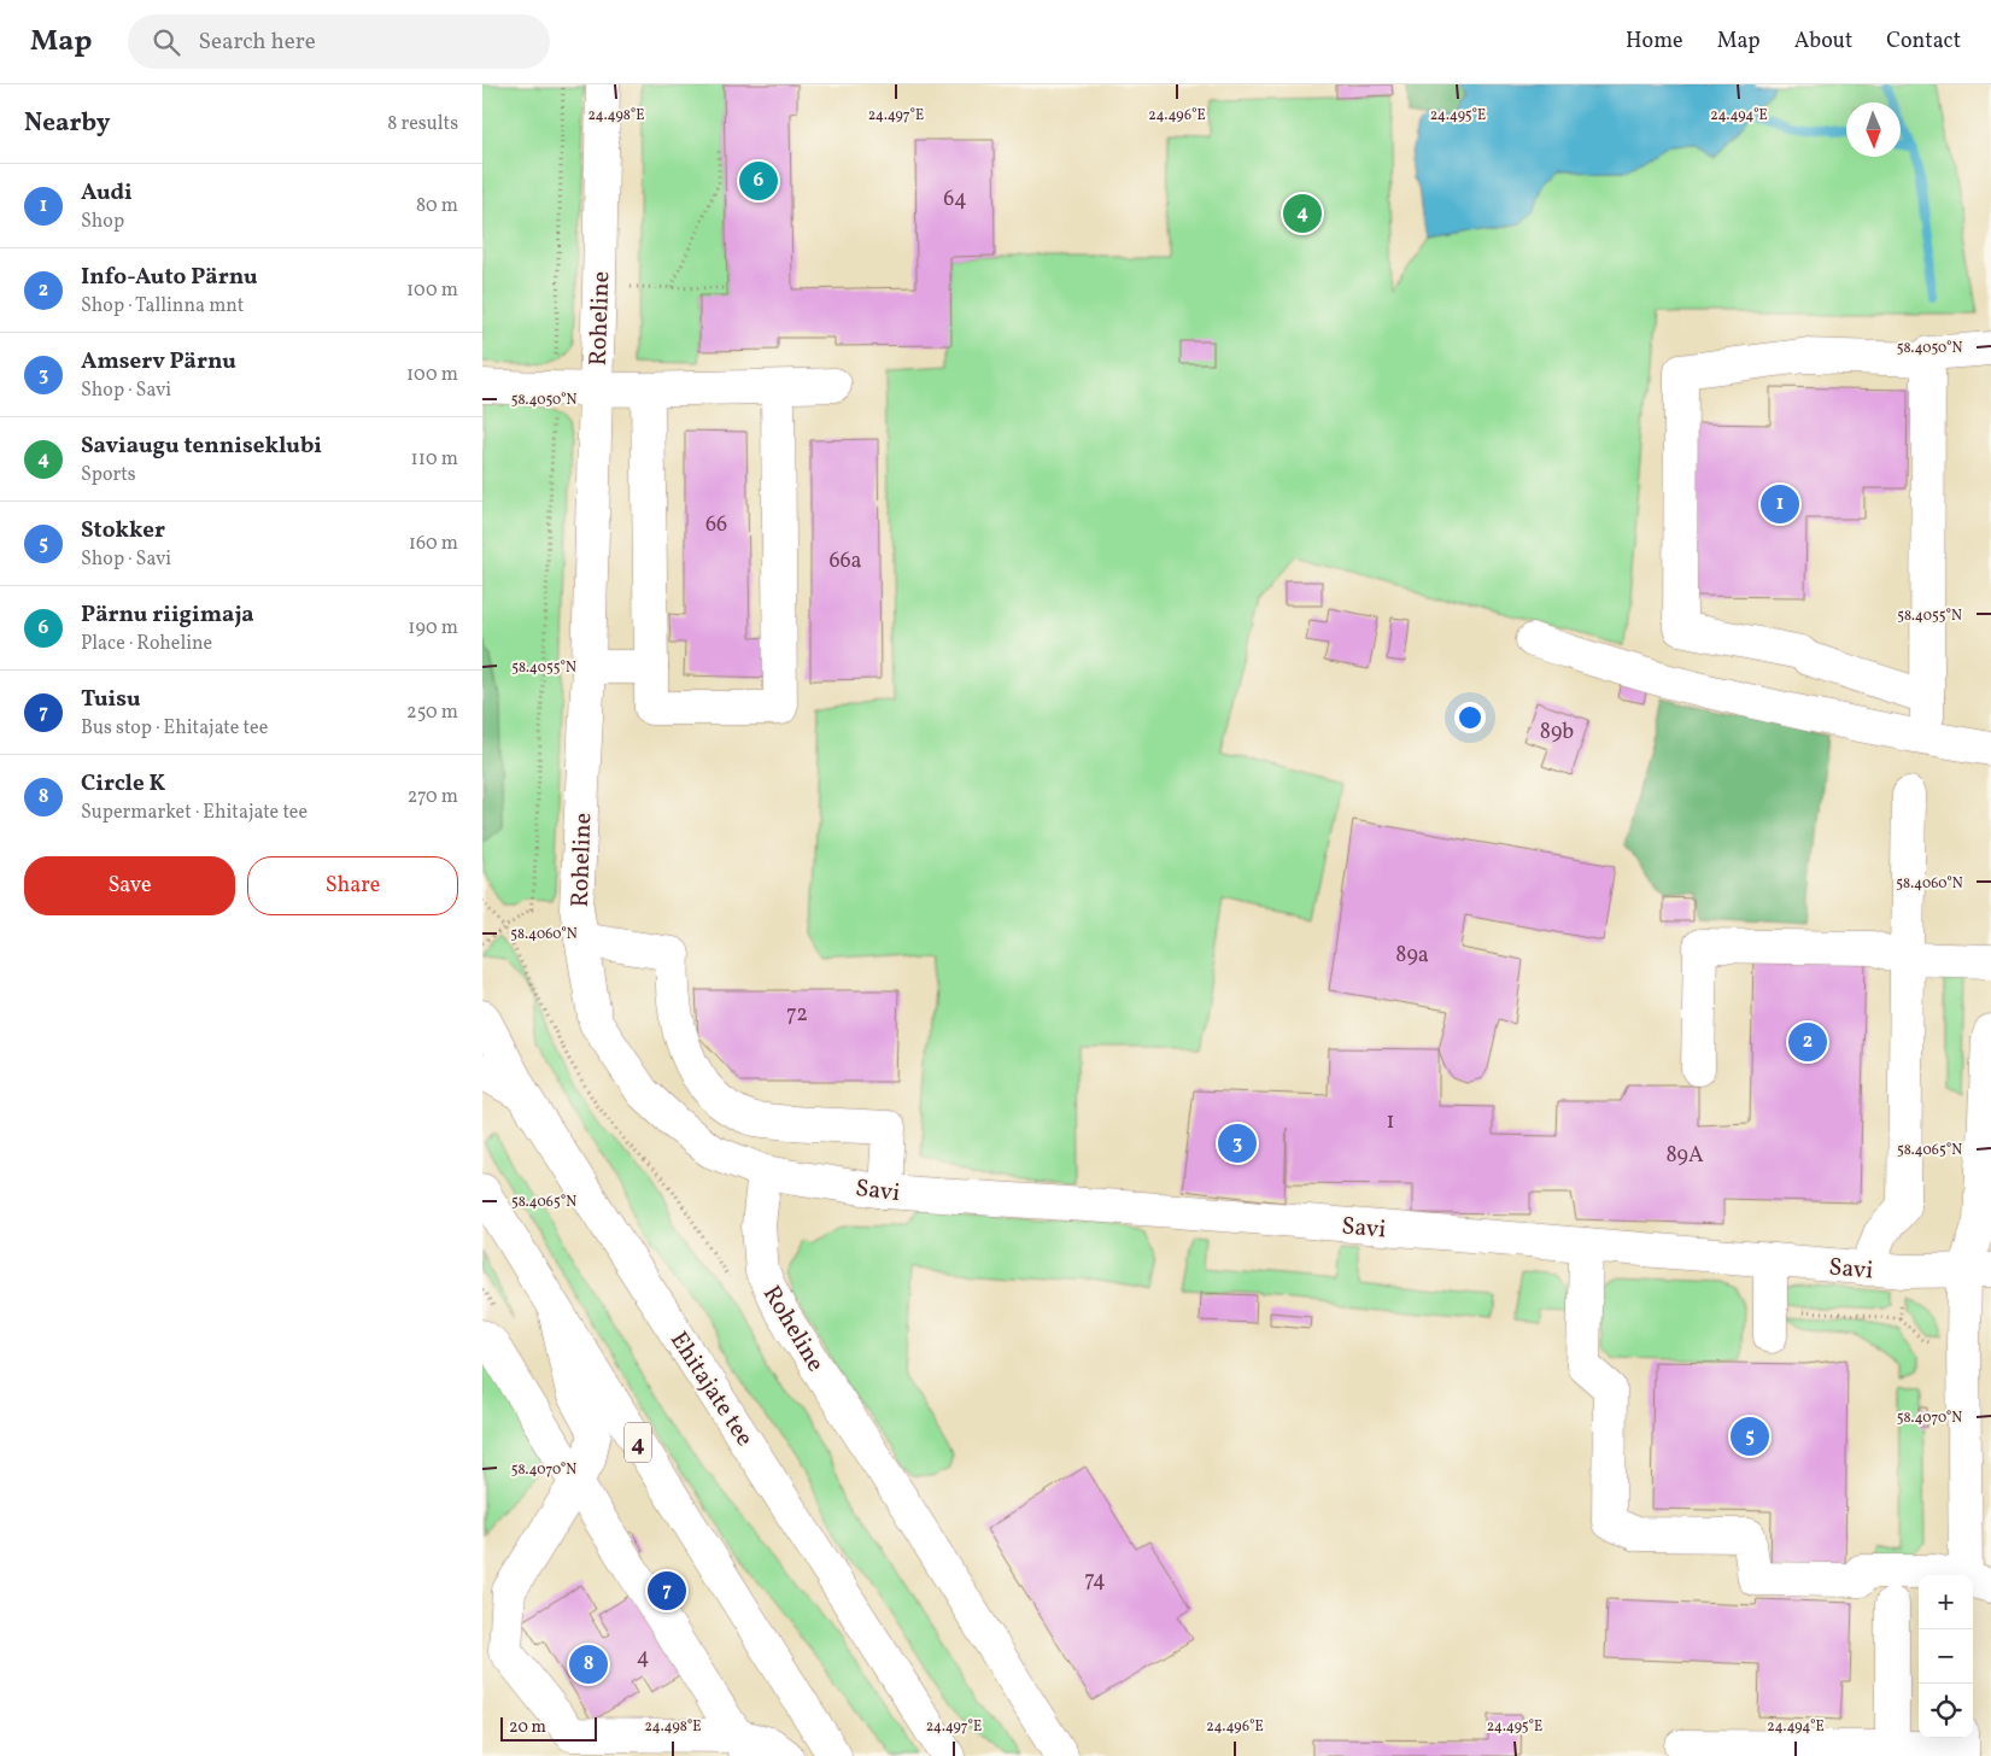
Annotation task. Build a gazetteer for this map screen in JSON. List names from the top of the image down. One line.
{"streets":{"main road":["Roheline","Savi","Ehitajate tee","4"]},"crossings":[["Roheline","Savi"]],"house_numbers":["64","66","66a","89b","89a","72","1","89A","74","4"],"scale_bar":"20 m","north":"bottom","page":{"header":"Map","search":"Search here","nav":["Home","Map","About","Contact"],"heading":["Nearby","8 results"],"pins":["6","4","1","2","3","5","7","8"],"list":[{"mark":"1","name":"Audi","note":"Shop","value":"80 m"},{"mark":"2","name":"Info-Auto Pärnu","note":"Shop · Tallinna mnt","value":"100 m"},{"mark":"3","name":"Amserv Pärnu","note":"Shop · Savi","value":"100 m"},{"mark":"4","name":"Saviaugu tenniseklubi","note":"Sports","value":"110 m"},{"mark":"5","name":"Stokker","note":"Shop · Savi","value":"160 m"},{"mark":"6","name":"Pärnu riigimaja","note":"Place · Roheline","value":"190 m"},{"mark":"7","name":"Tuisu","note":"Bus stop · Ehitajate tee","value":"250 m"},{"mark":"8","name":"Circle K","note":"Supermarket · Ehitajate tee","value":"270 m"}],"buttons":["Save","Share"],"map_buttons":["+","−"],"scale":"20 m"},"coordinates":["24.498°E","24.497°E","24.496°E","24.495°E","24.494°E","58.4050°N","58.4055°N","58.4060°N","58.4065°N","58.4070°N"]}
